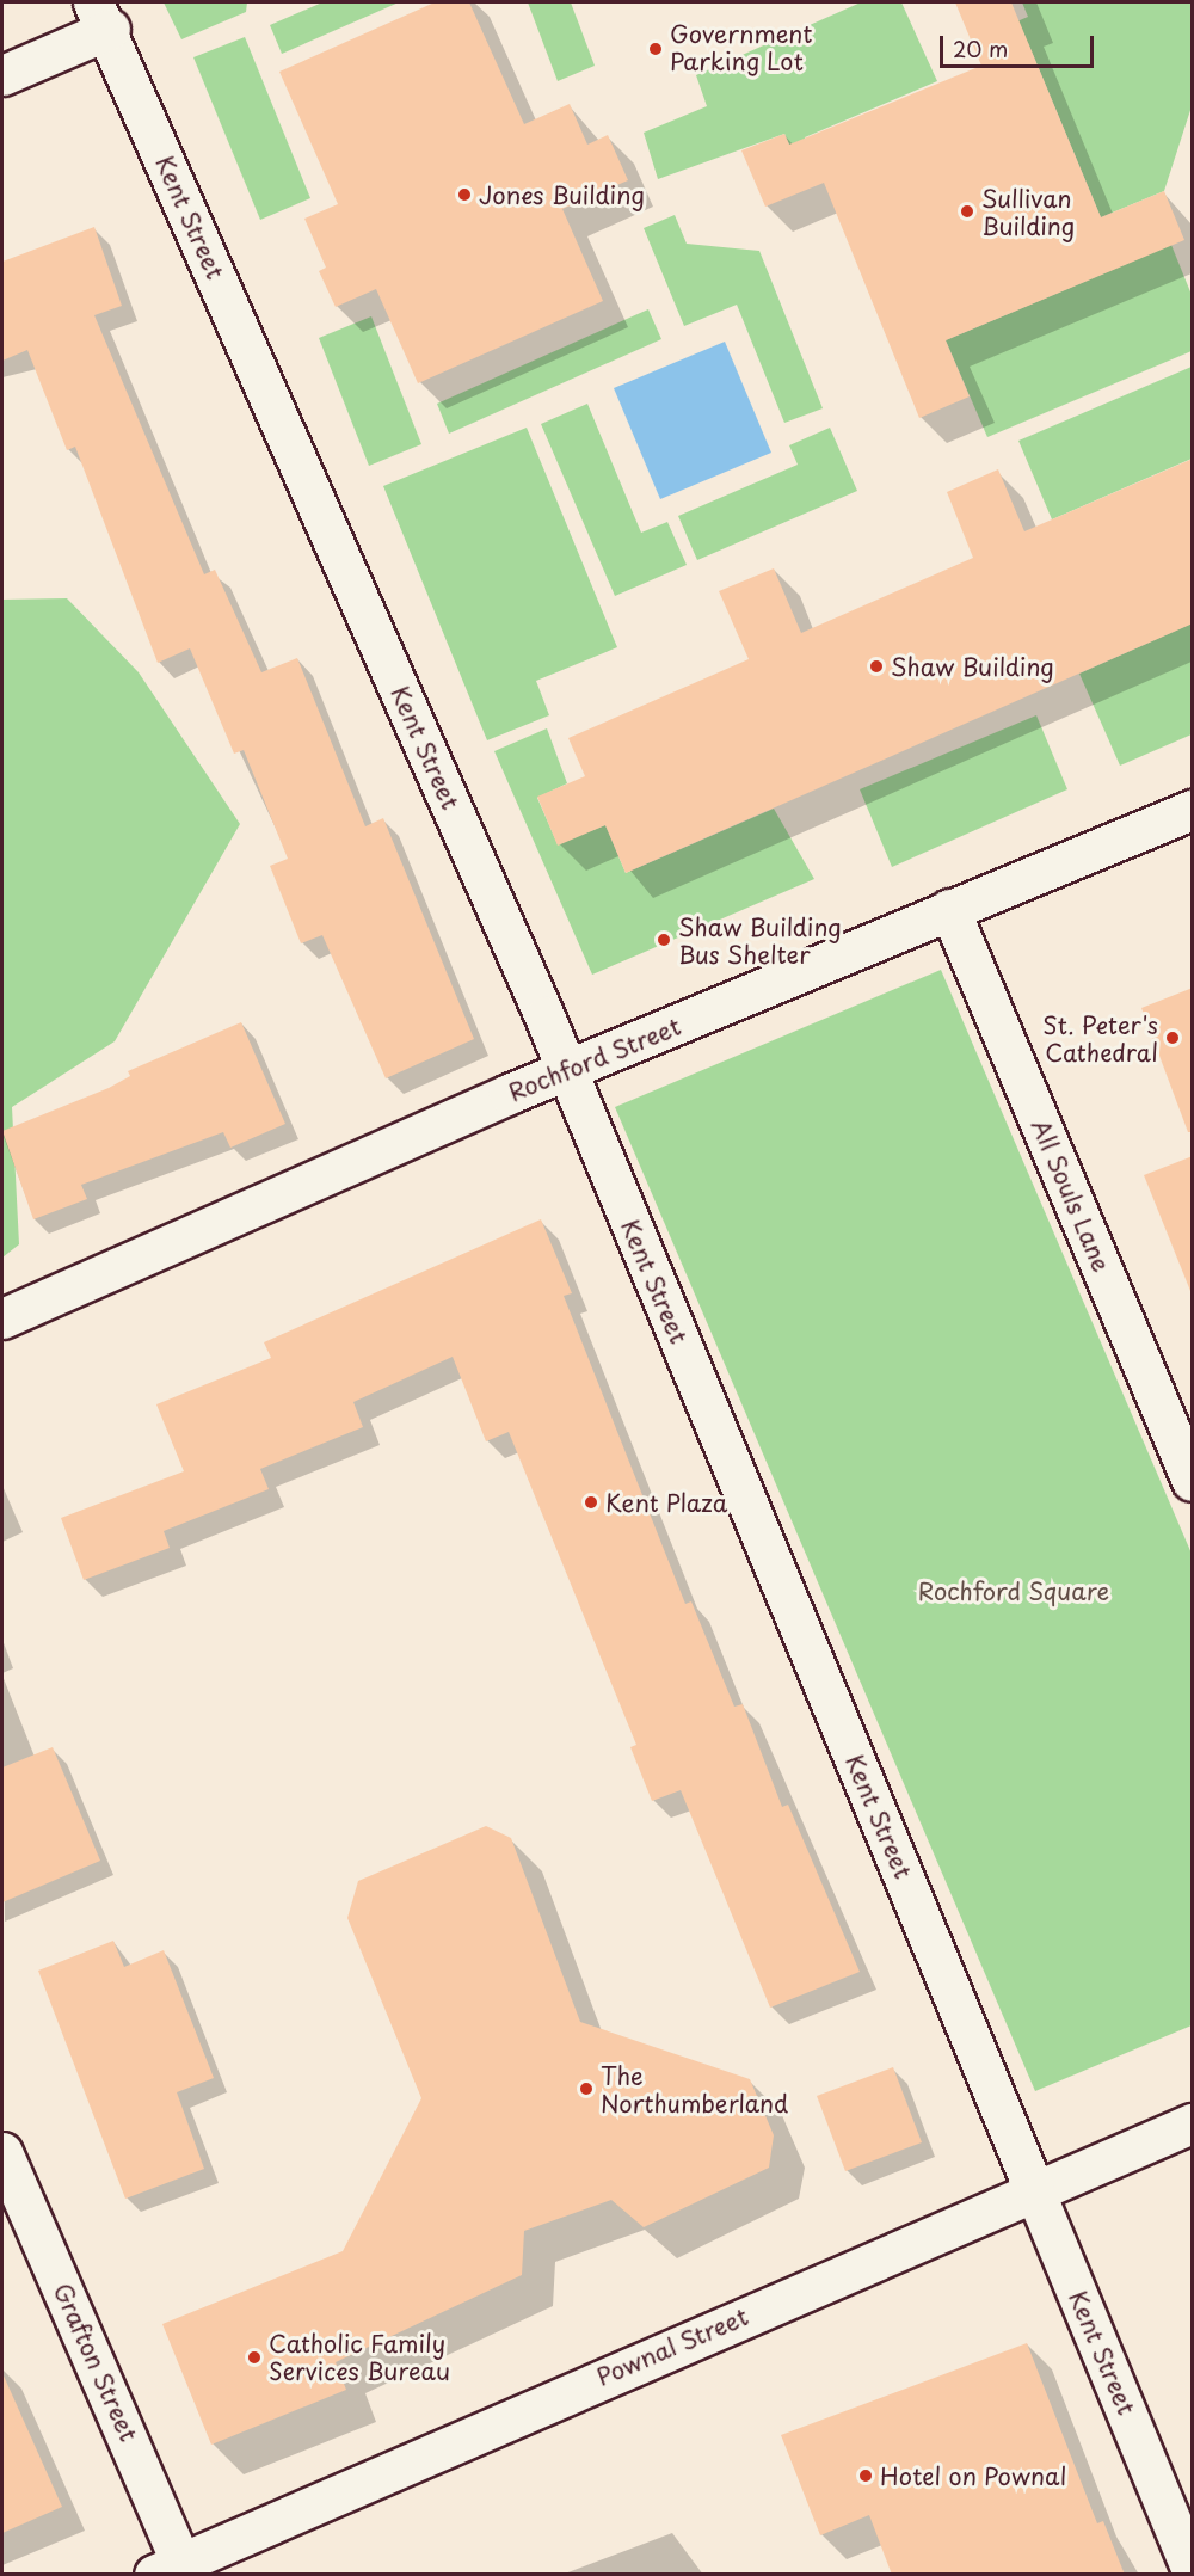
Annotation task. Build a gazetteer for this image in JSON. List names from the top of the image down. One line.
{"streets":{"street":["Kent Street","Rochford Street","All Souls Lane","Pownal Street","Grafton Street"]},"crossings":[["Kent Street","Rochford Street"],["Kent Street","Pownal Street"],["Rochford Street","All Souls Lane"],["Pownal Street","Grafton Street"]],"parks":["Rochford Square"],"places":["Government Parking Lot","Jones Building","Sullivan Building","Shaw Building","Shaw Building Bus Shelter","St. Peter's Cathedral","Kent Plaza","The Northumberland","Catholic Family Services Bureau","Hotel on Pownal"],"scale_bar":"20 m"}
